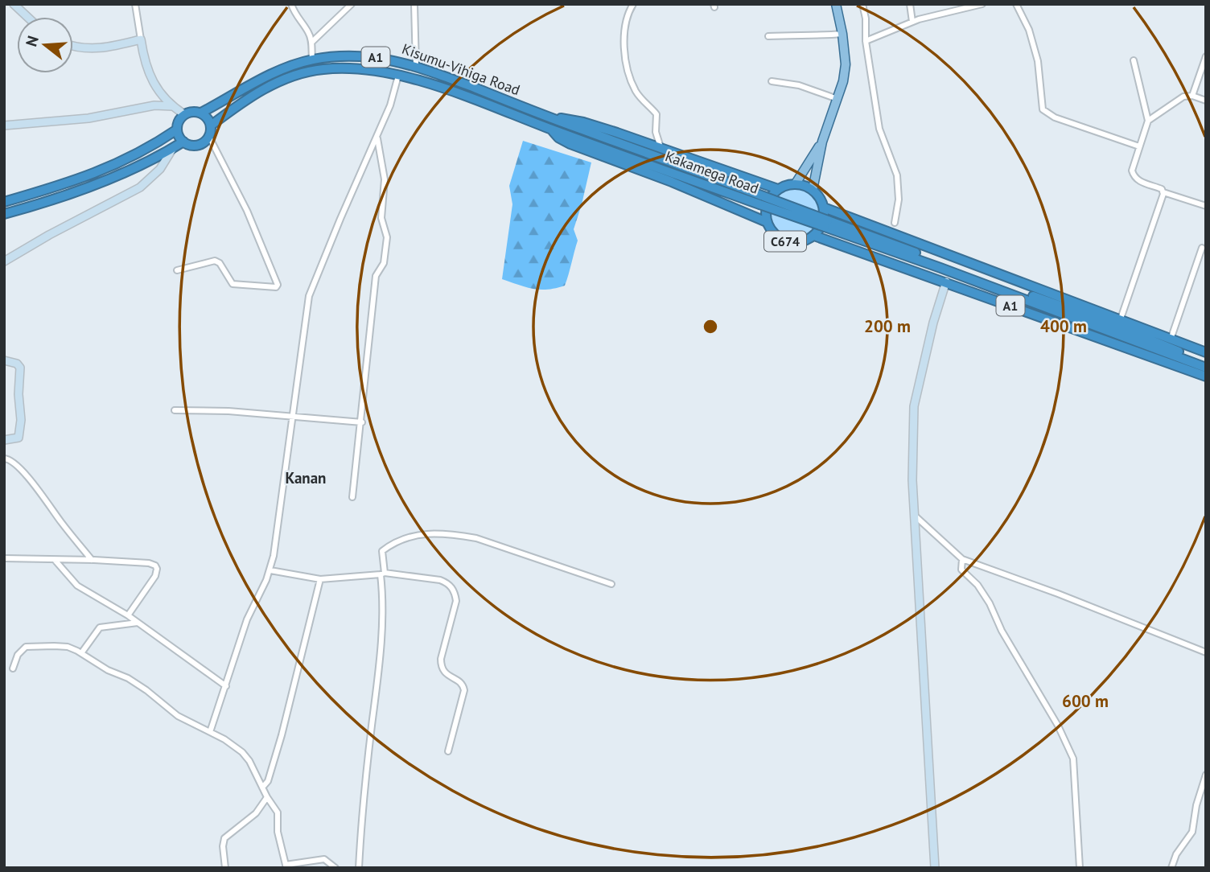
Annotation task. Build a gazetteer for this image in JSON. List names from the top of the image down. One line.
{"streets":{"highway":["A1","Kisumu-Vihiga Road","Kakamega Road","C674"]},"crossings":[["A1","Kisumu-Vihiga Road"],["A1","Kakamega Road"],["A1","C674"],["Kisumu-Vihiga Road","Kakamega Road"]],"districts":["Kanan"],"north":"left","rings":["200 m","400 m","600 m"]}
